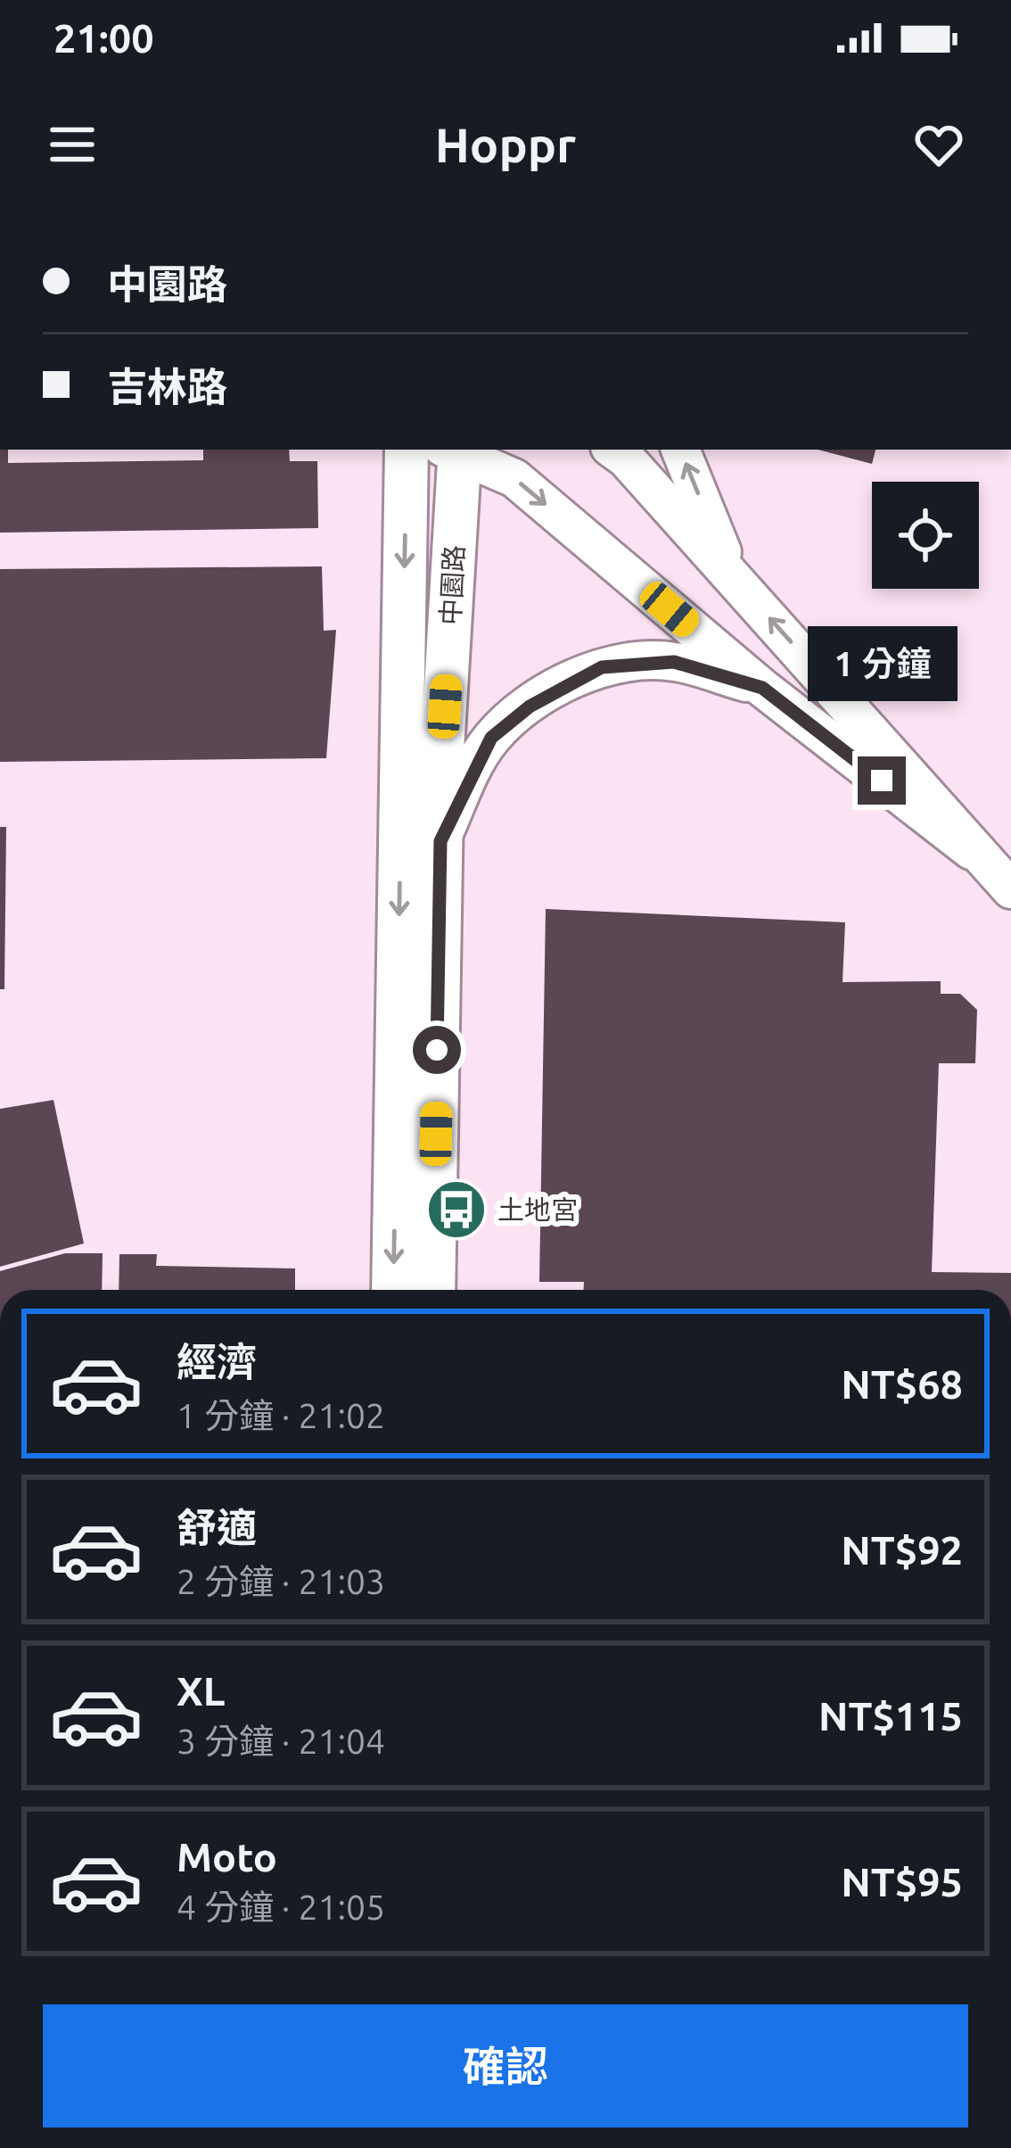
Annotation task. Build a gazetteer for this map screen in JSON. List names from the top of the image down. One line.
{"streets":{"main road":["中園路"]},"places":{"bus stop":["土地宮"]},"page":{"status":"21:00","header":"Hoppr","banner":["中園路","吉林路"],"bubble":"1 分鐘","list":[{"name":"經濟","note":"1 分鐘 · 21:02","value":"NT$68"},{"name":"舒適","note":"2 分鐘 · 21:03","value":"NT$92"},{"name":"XL","note":"3 分鐘 · 21:04","value":"NT$115"},{"name":"Moto","note":"4 分鐘 · 21:05","value":"NT$95"}],"buttons":"確認"}}
